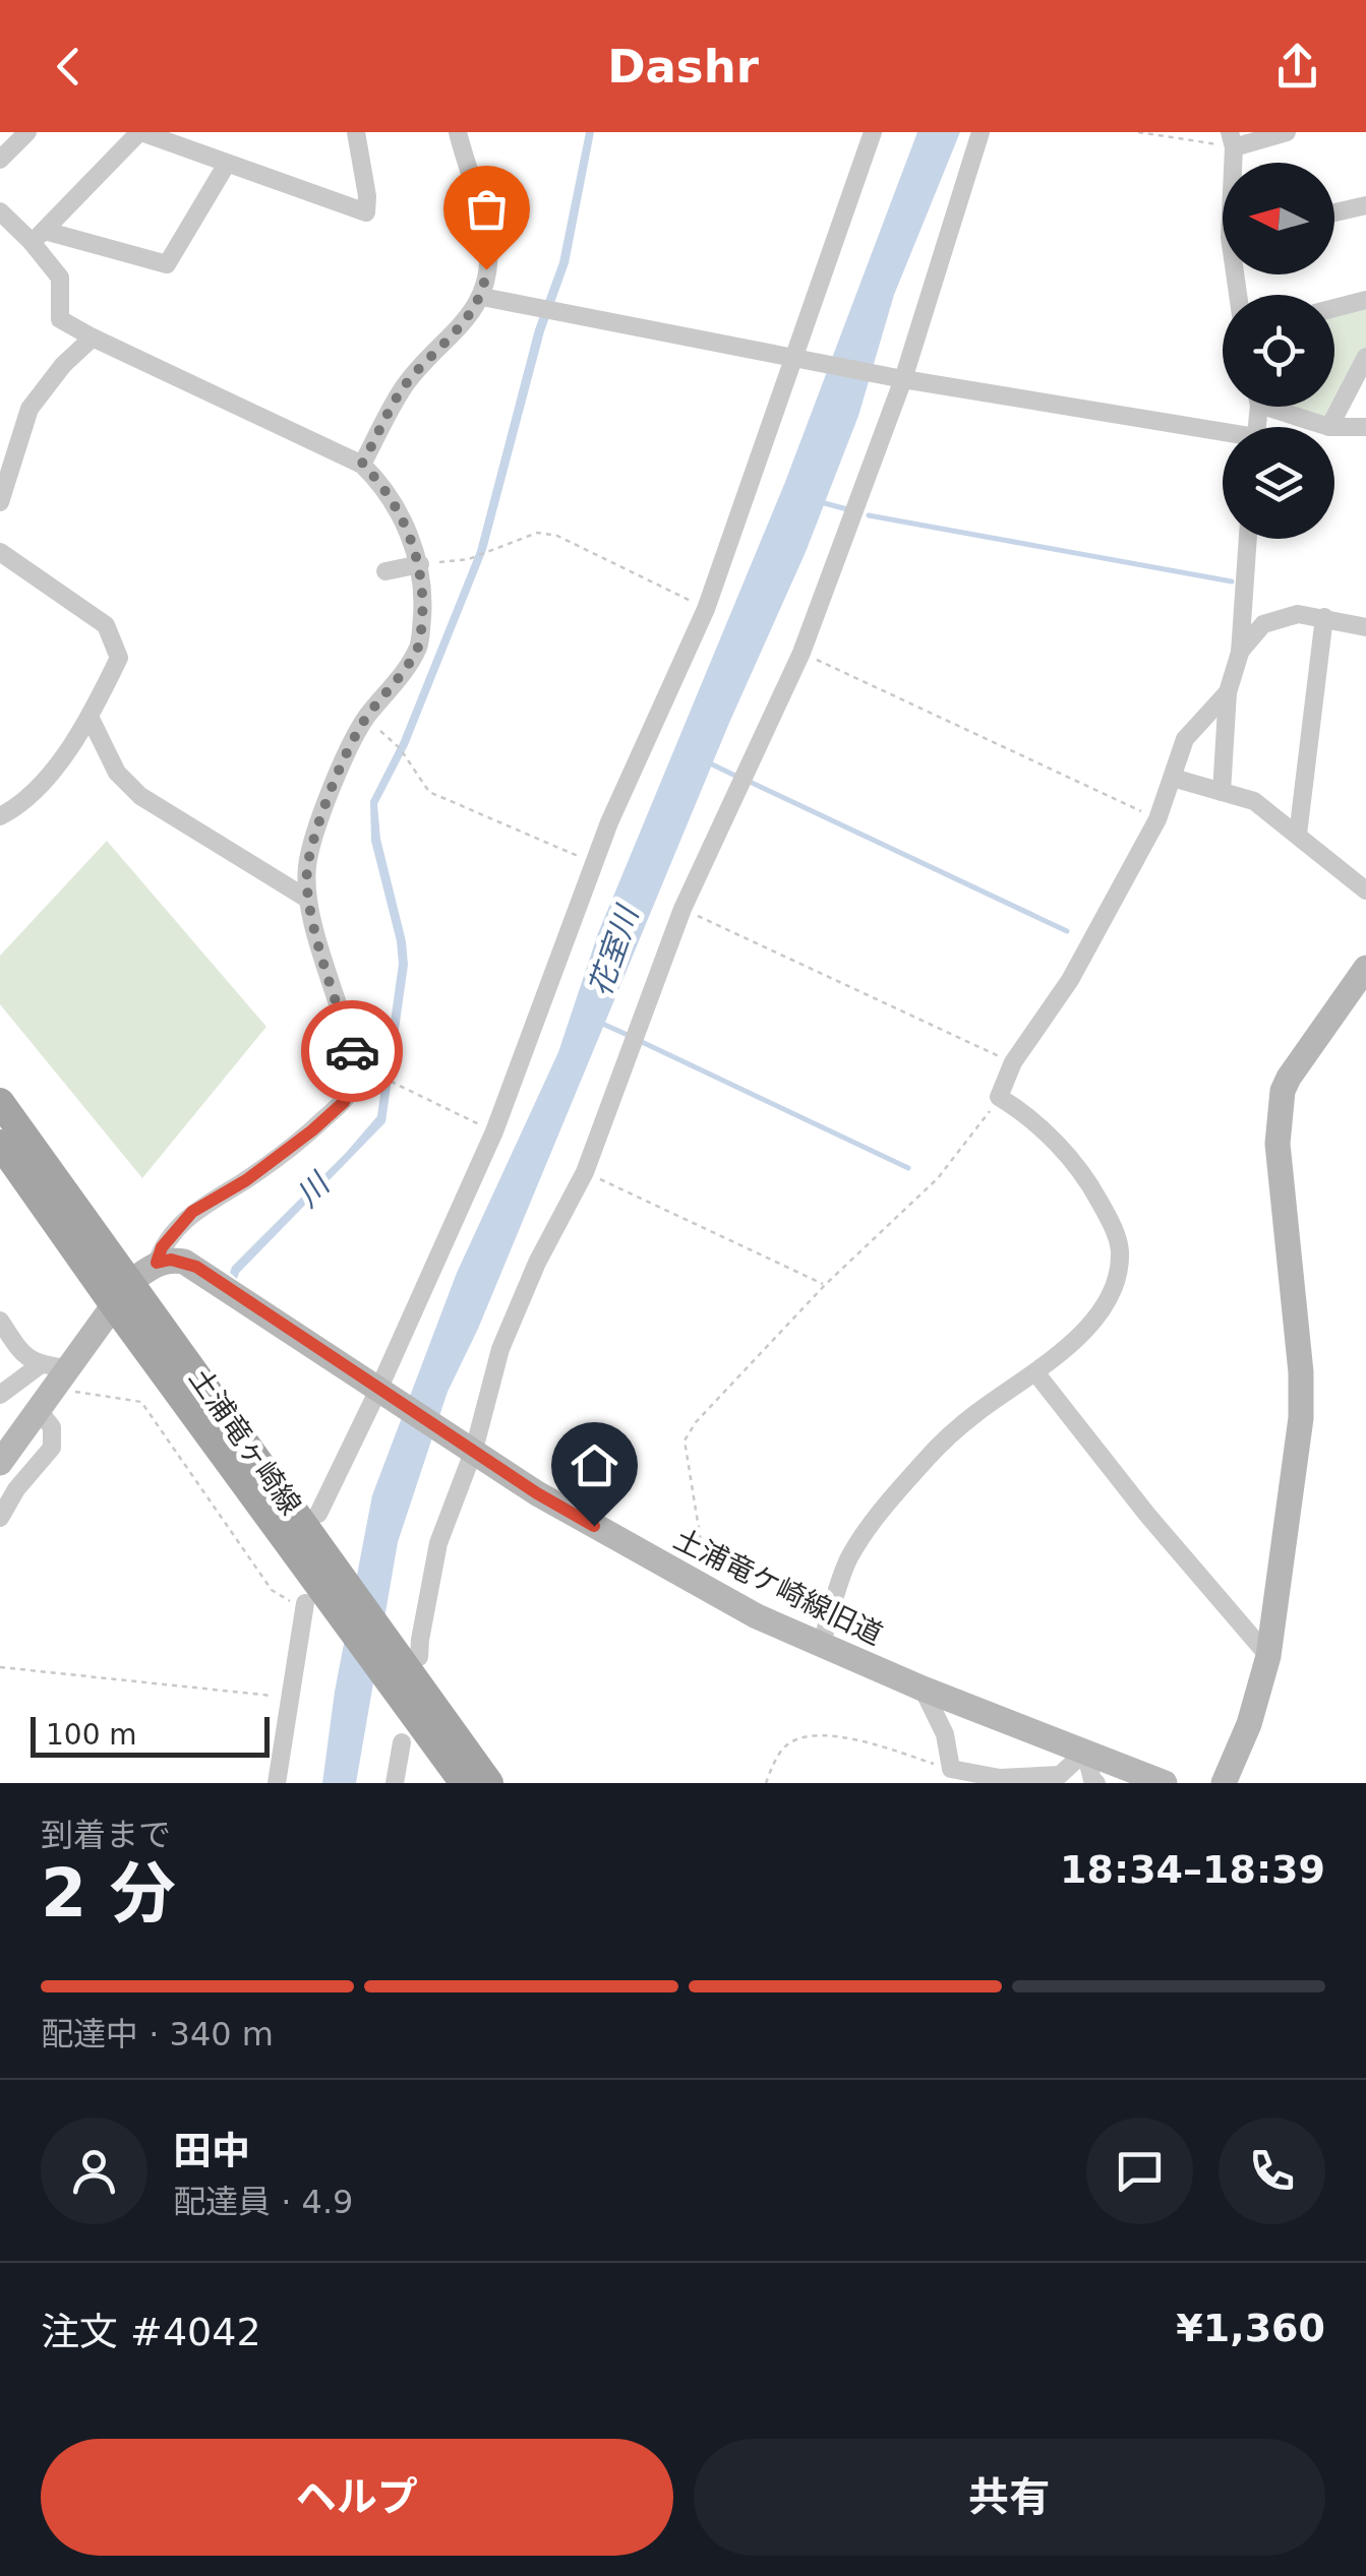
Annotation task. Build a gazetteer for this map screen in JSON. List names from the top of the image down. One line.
{"streets":{"main road":["土浦竜ヶ崎線"],"street":["土浦竜ケ崎線旧道"]},"water":["花室川","川"],"scale_bar":"100 m","north":"left","page":{"header":"Dashr","scale":"100 m","heading":["2 分","到着まで","18:34–18:39"],"panel":["田中","配達員 · 4.9","注文 #4042","¥1,360"],"bar":"配達中 · 340 m","buttons":["ヘルプ","共有"]}}
